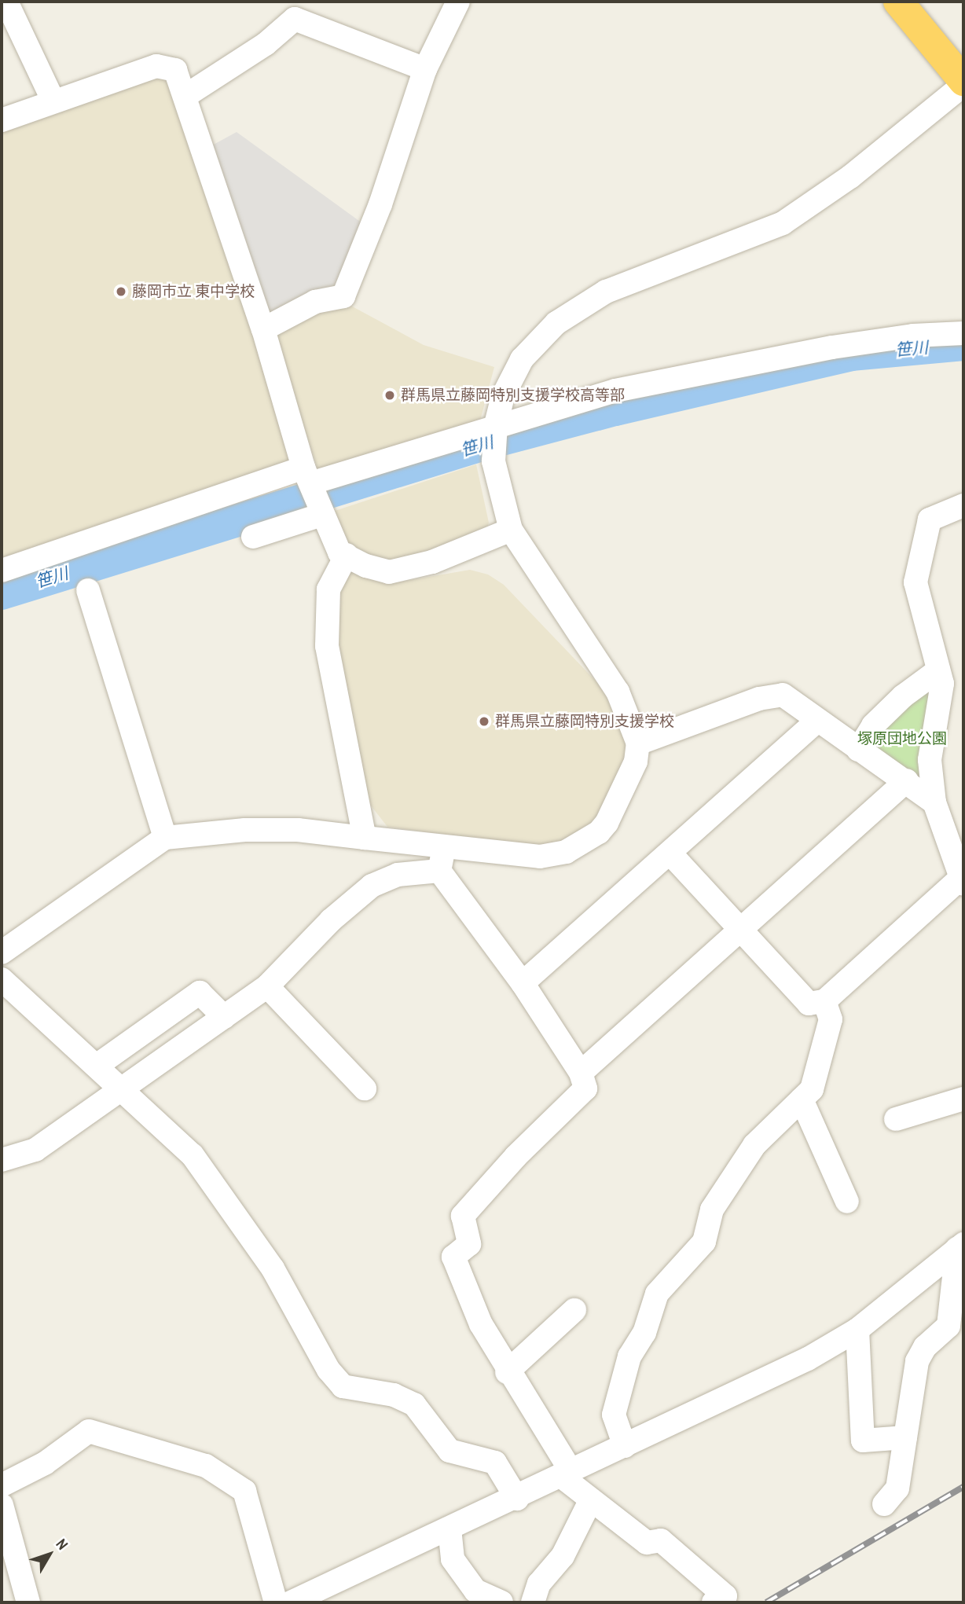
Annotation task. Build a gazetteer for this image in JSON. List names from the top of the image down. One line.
{"water":["笹川"],"parks":["塚原団地公園"],"places":["藤岡市立 東中学校","群馬県立藤岡特別支援学校高等部","群馬県立藤岡特別支援学校"],"north":"top right"}
